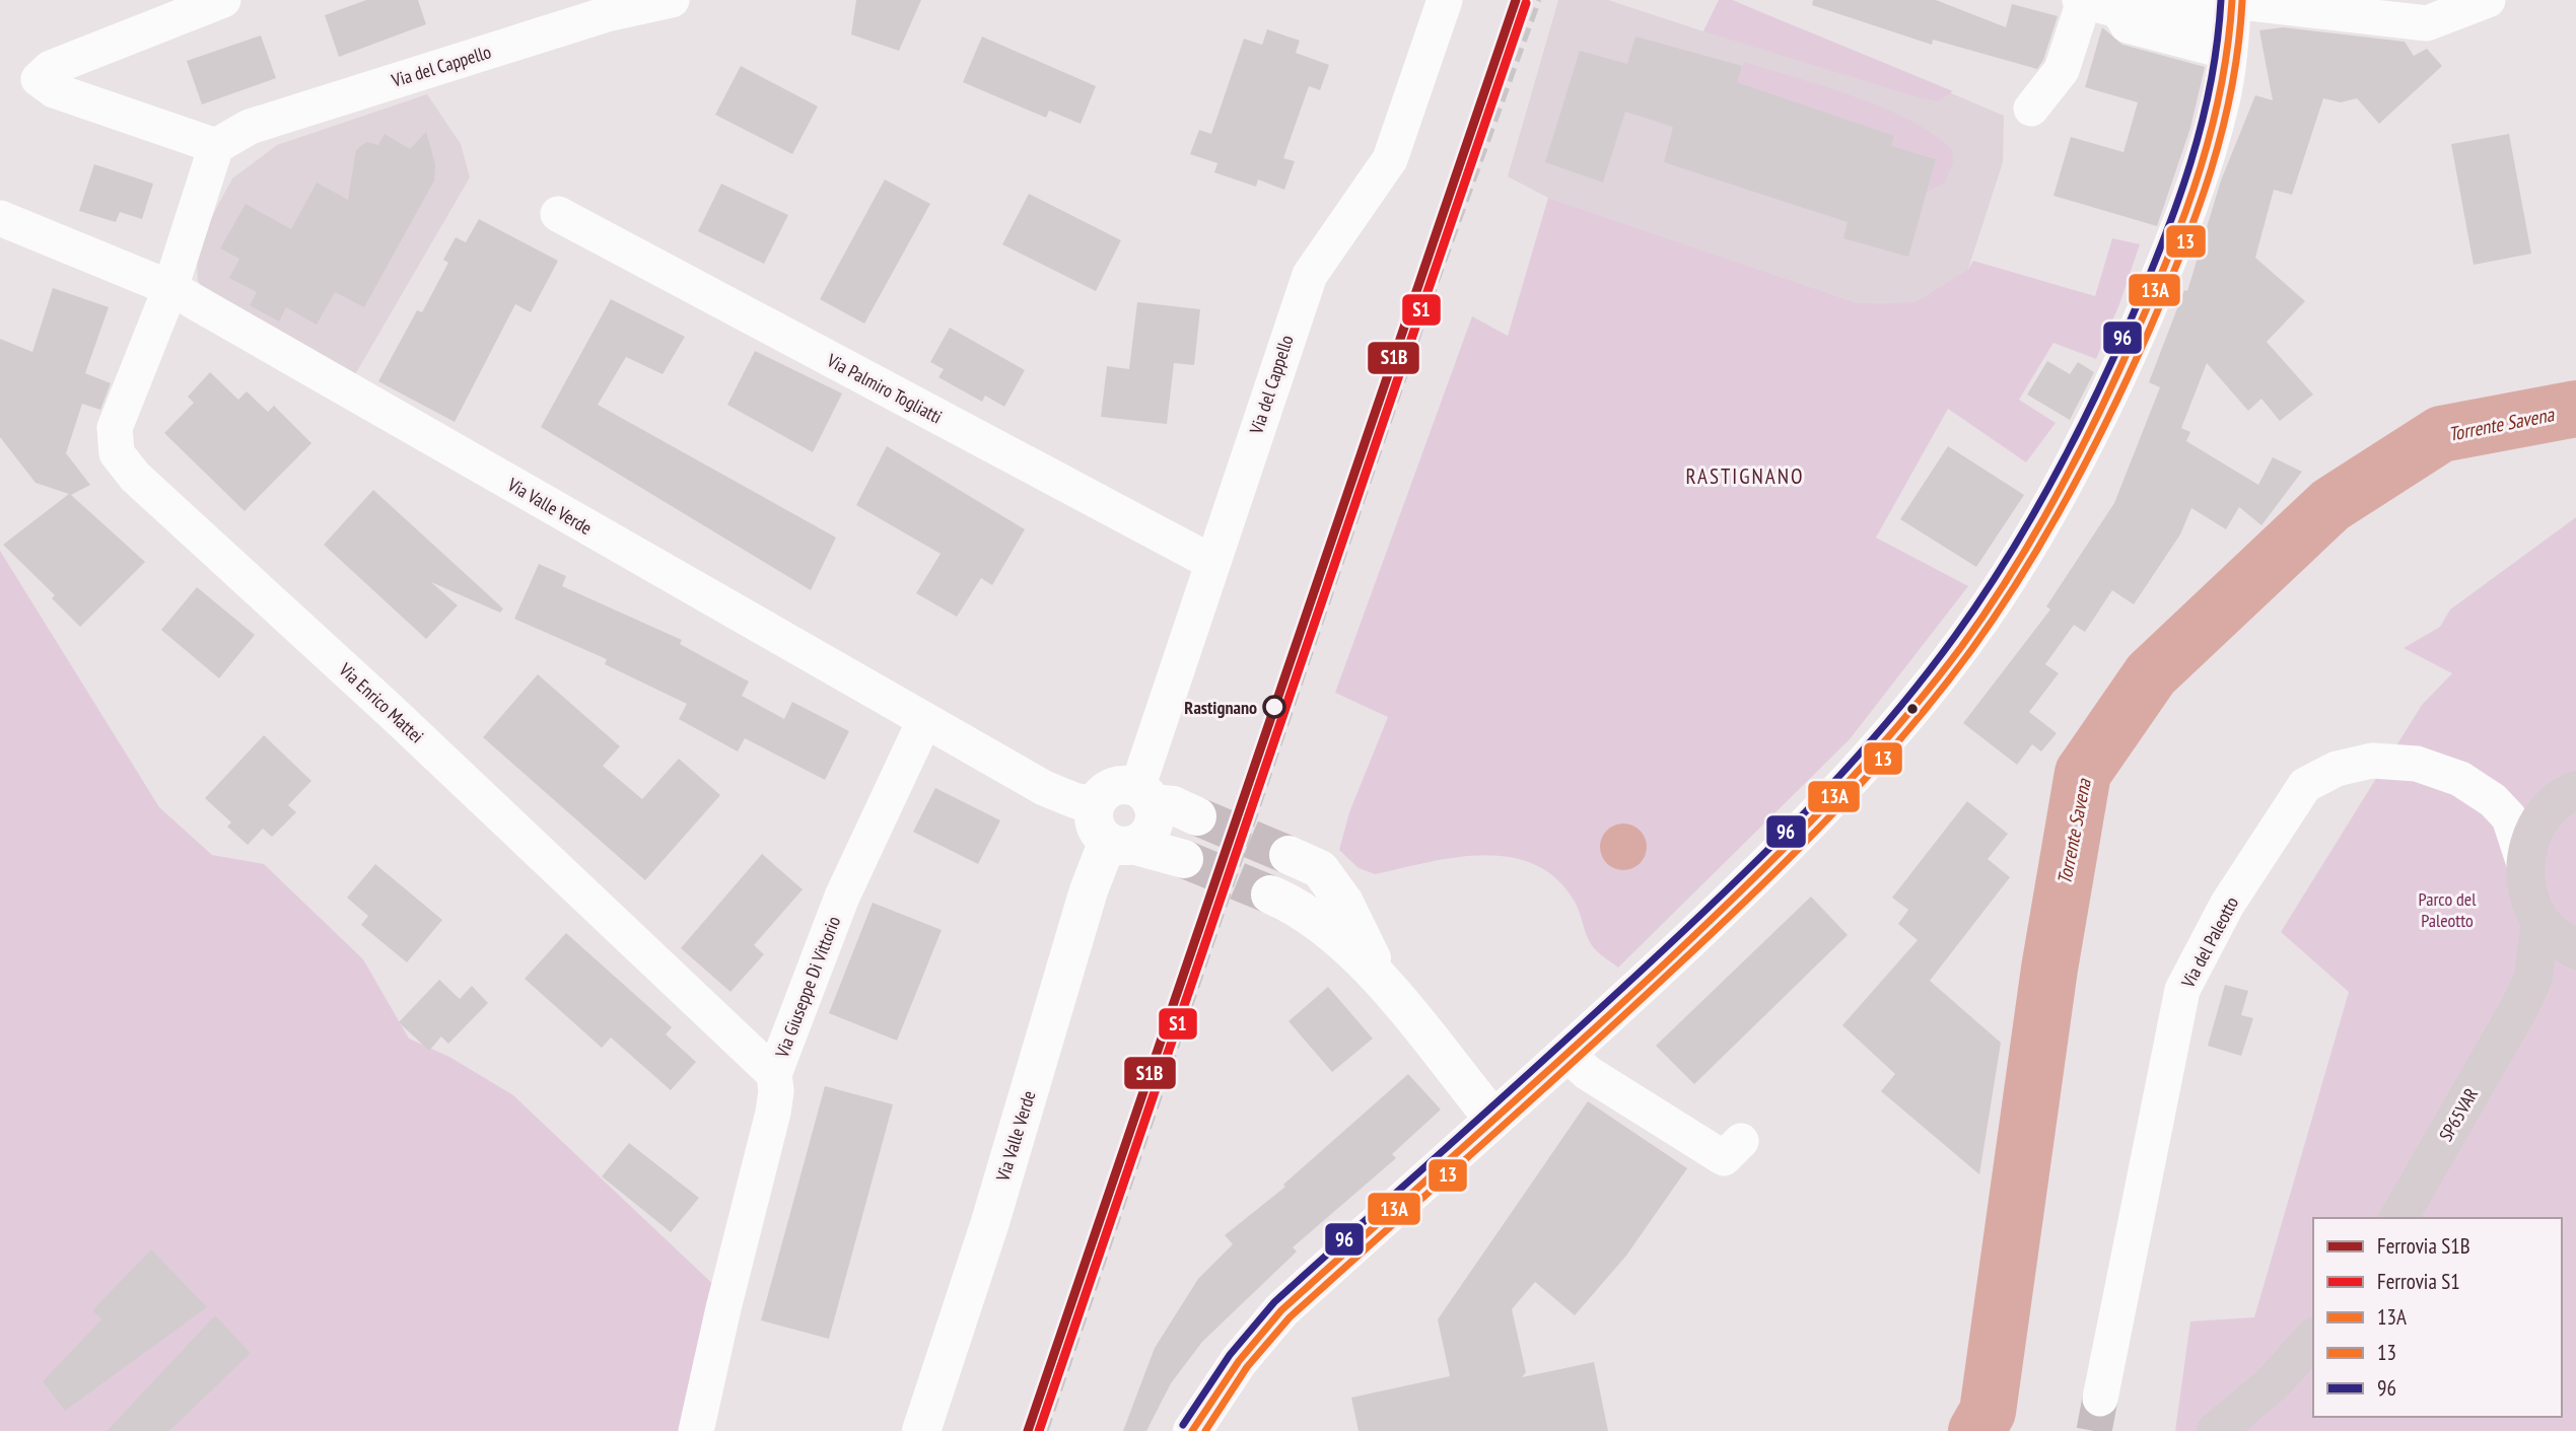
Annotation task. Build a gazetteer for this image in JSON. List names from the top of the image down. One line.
{"streets":{"main road":["Via Valle Verde","SP65VAR"],"street":["Via del Cappello","Via Palmiro Togliatti","Via Enrico Mattei","Via del Paleotto","Via Giuseppe Di Vittorio"]},"crossings":[["Via del Cappello","Via Palmiro Togliatti"],["Via del Cappello","Via Valle Verde"],["Via Valle Verde","Via Enrico Mattei"],["Via Valle Verde","Via Giuseppe Di Vittorio"],["Via Enrico Mattei","Via Giuseppe Di Vittorio"]],"districts":["RASTIGNANO"],"water":["Torrente Savena"],"parks":["Parco del Paleotto"],"places":["Rastignano"],"lines":["rail line S1B","transit line 13A","transit line 96","transit line 13","rail line S1"],"legend":["Ferrovia S1B","Ferrovia S1","13A","13","96"]}
